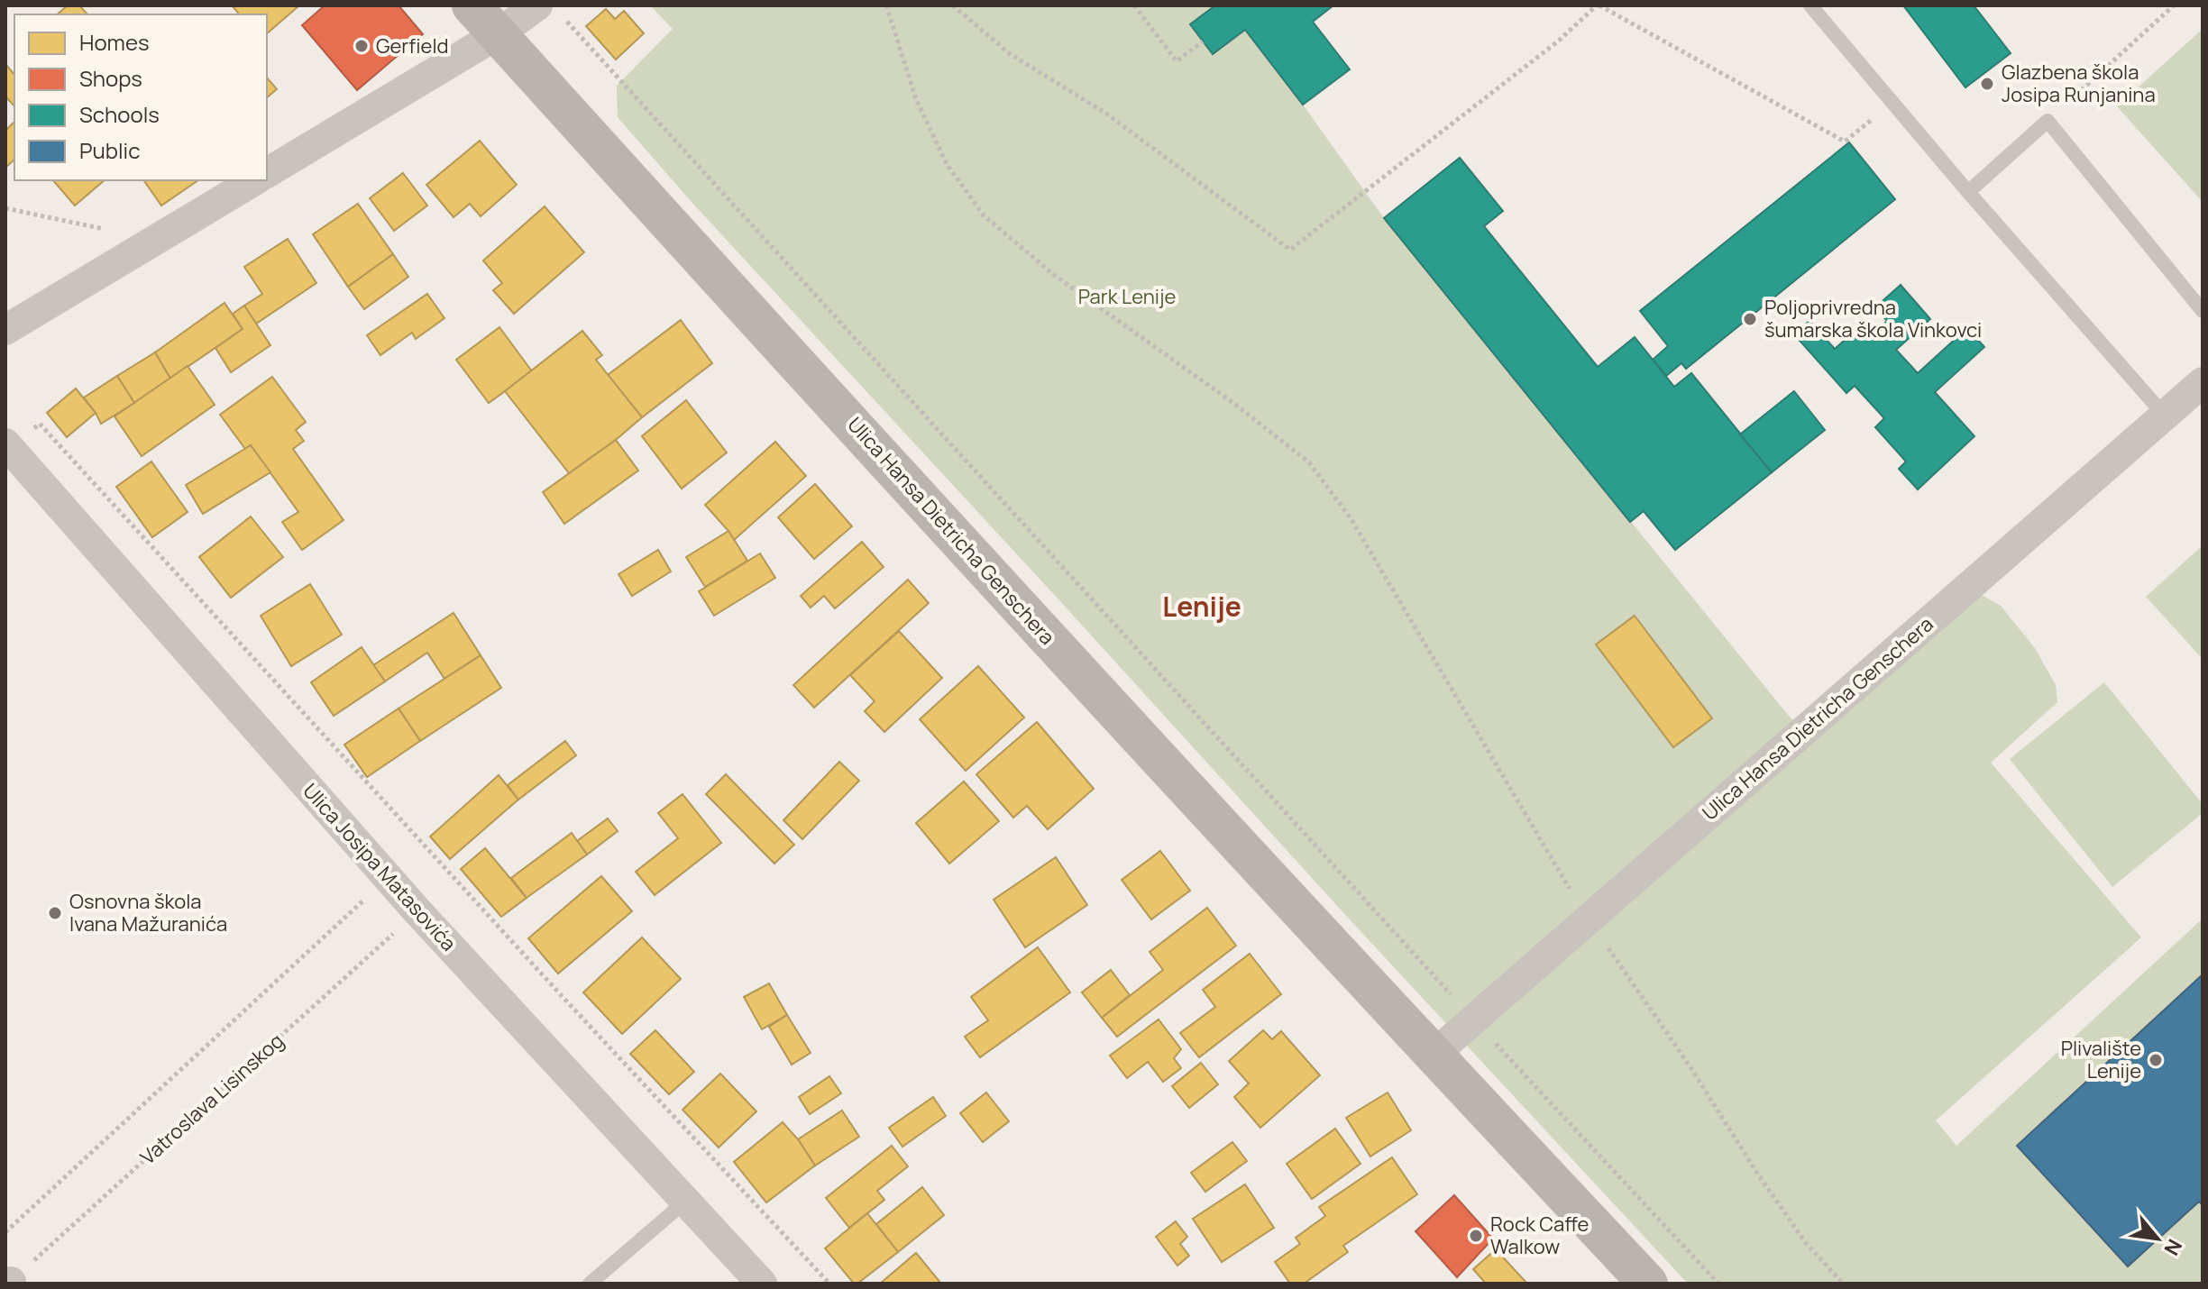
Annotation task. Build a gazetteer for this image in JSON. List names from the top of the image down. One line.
{"streets":{"main road":["Ulica Hansa Dietricha Genschera"],"street":["Ulica Josipa Matasovića"],"path":["Vatroslava Lisinskog"]},"crossings":[["Ulica Josipa Matasovića","Vatroslava Lisinskog"]],"districts":["Lenije"],"parks":["Park Lenije"],"places":["Gerfield","Glazbena škola Josipa Runjanina","Poljoprivredna šumarska škola Vinkovci","Osnovna škola Ivana Mažuranića","Plivalište Lenije","Rock Caffe Walkow"],"legend":["Homes","Shops","Schools","Public"],"north":"bottom right"}
